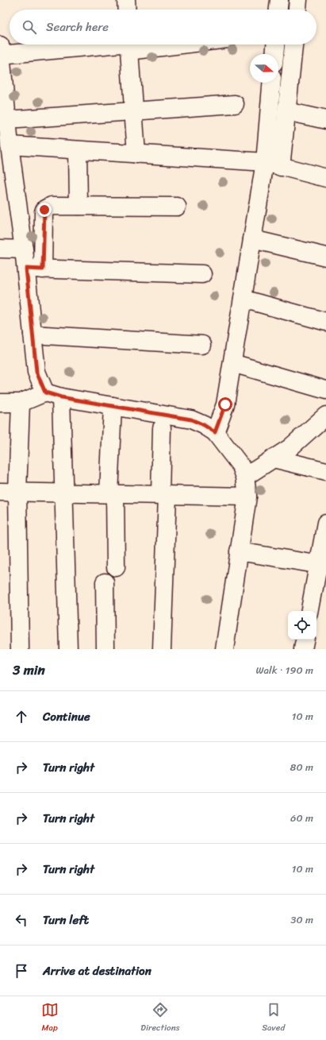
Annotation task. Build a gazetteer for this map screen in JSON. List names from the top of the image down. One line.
{"north":"right","page":{"search":"Search here","heading":["3 min","Walk · 190 m"],"list":[["Continue","10 m"],["Turn right","80 m"],["Turn right","60 m"],["Turn right","10 m"],["Turn left","30 m"],"Arrive at destination"],"nav":["Map","Directions","Saved"]}}
